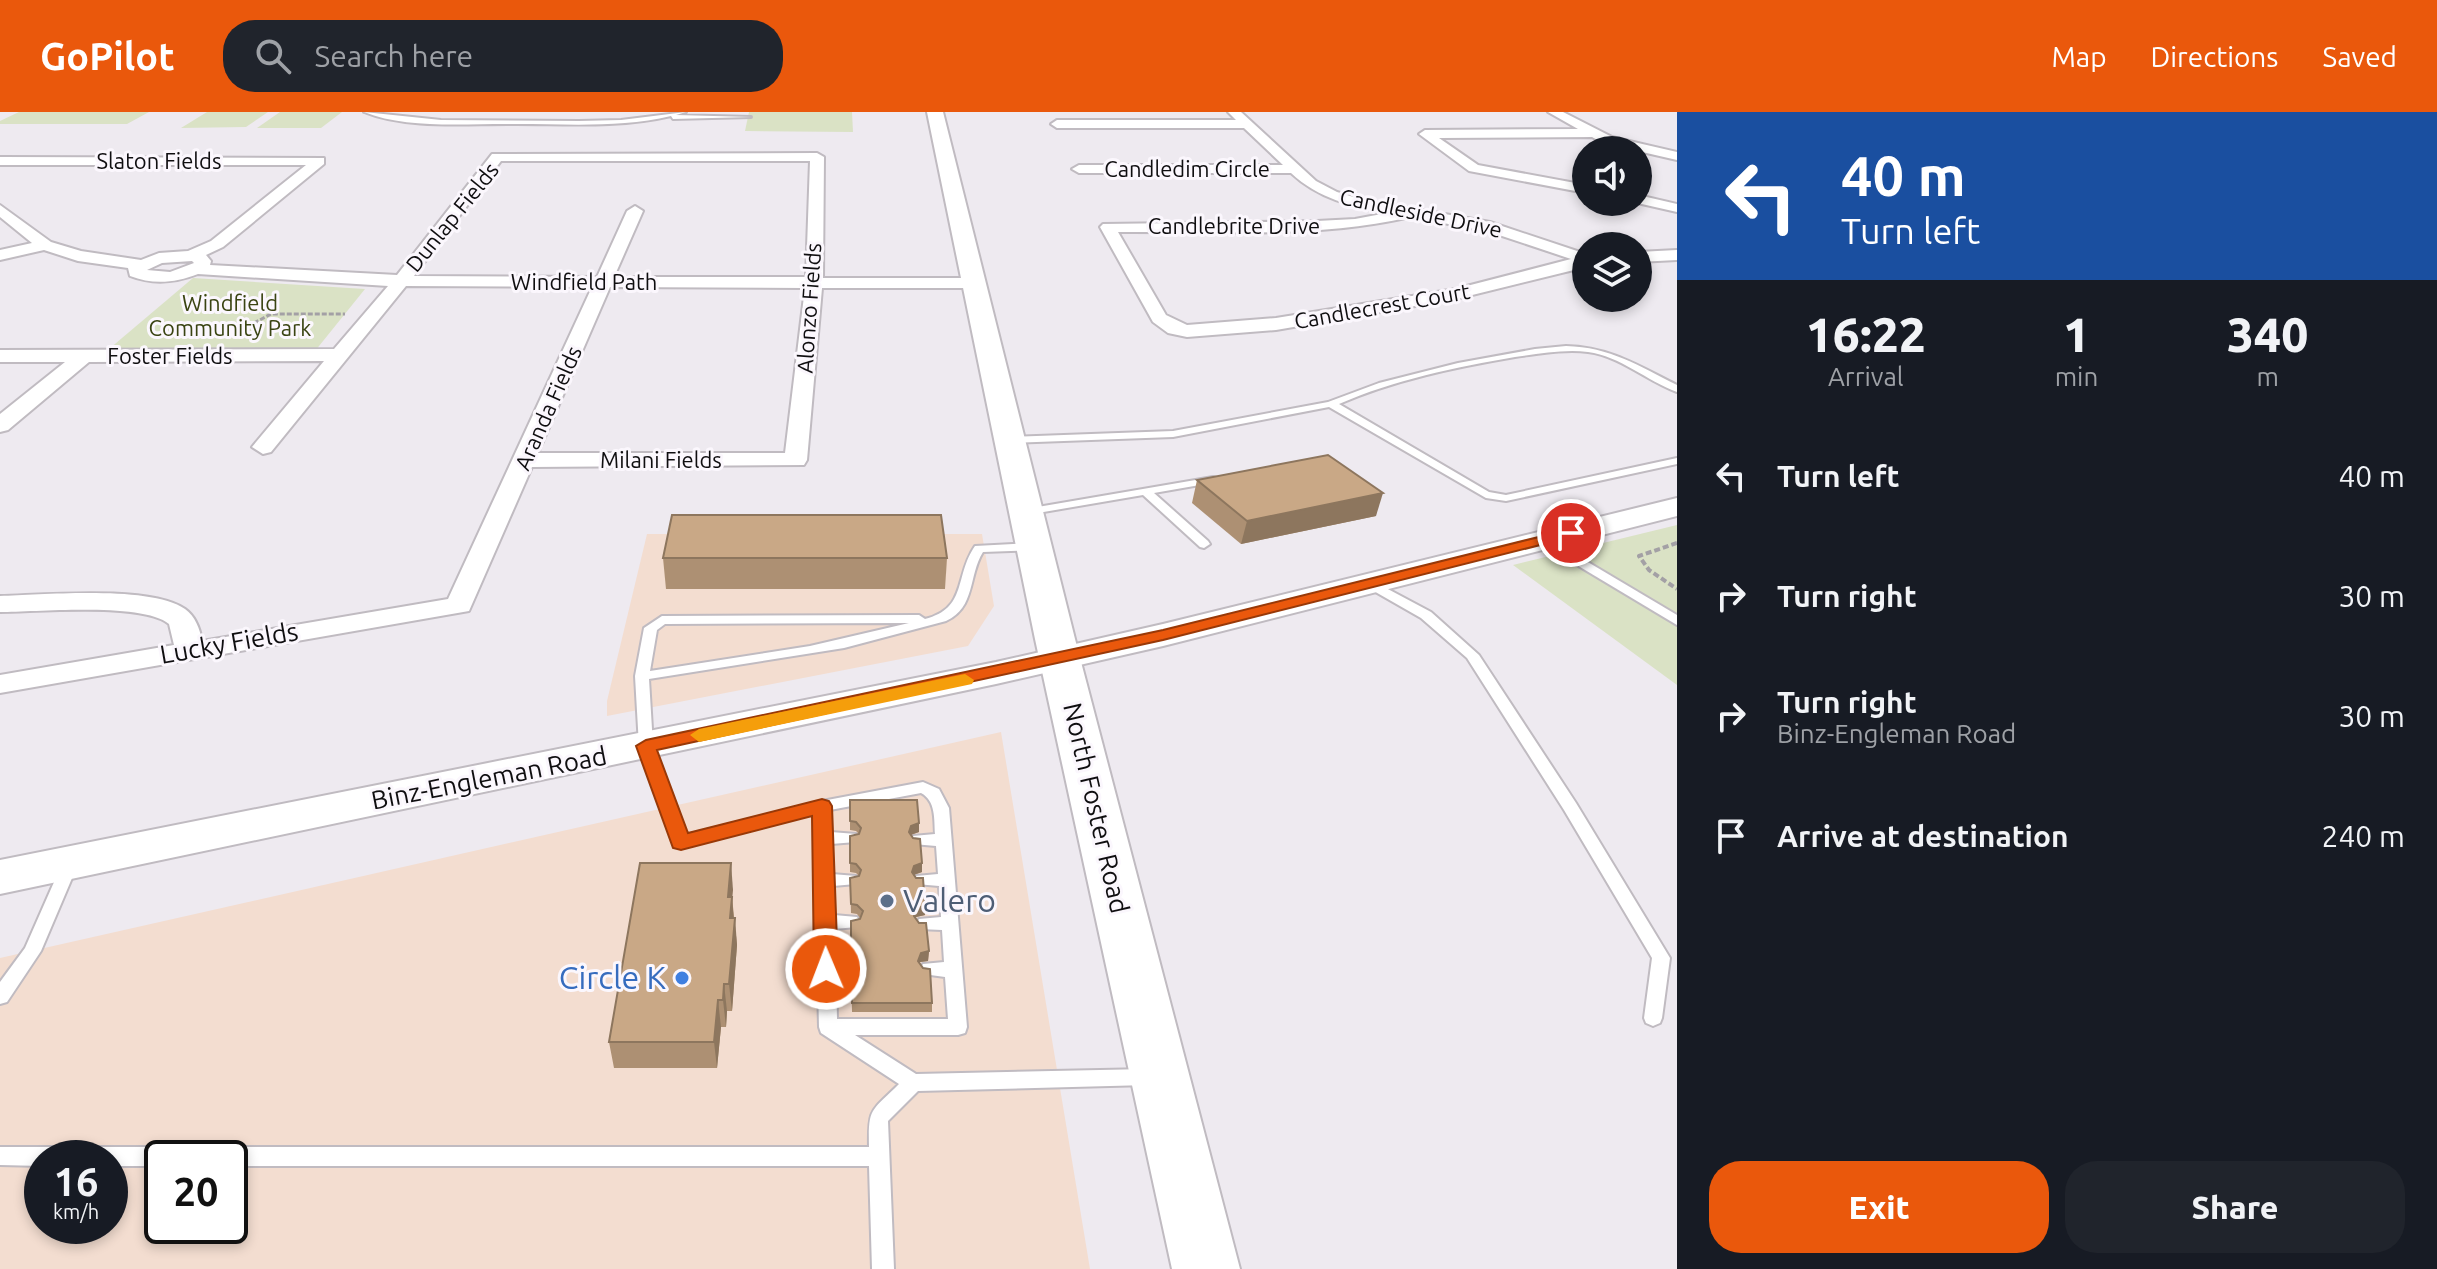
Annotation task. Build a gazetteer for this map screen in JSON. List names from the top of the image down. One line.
{"streets":{"main road":["North Foster Road"],"street":["Slaton Fields","Candledim Circle","Candleside Drive","Dunlap Fields","Candlebrite Drive","Windfield Path","Candlecrest Court","Alonzo Fields","Foster Fields","Aranda Fields","Milani Fields","Lucky Fields","Binz-Engleman Road"]},"crossings":[["Slaton Fields","Windfield Path"],["Candledim Circle","Candleside Drive"],["Candleside Drive","Candlebrite Drive"],["Dunlap Fields","Windfield Path"],["Dunlap Fields","Alonzo Fields"],["Dunlap Fields","Foster Fields"],["Candlebrite Drive","Candlecrest Court"],["Windfield Path","Alonzo Fields"],["Windfield Path","Aranda Fields"],["Windfield Path","North Foster Road"],["Alonzo Fields","Milani Fields"],["Aranda Fields","Milani Fields"],["Aranda Fields","Lucky Fields"],["Binz-Engleman Road","North Foster Road"]],"parks":["Windfield Community Park"],"places":["Valero","Circle K"],"page":{"header":"GoPilot","search":"Search here","nav":["Map","Directions","Saved"],"turn":["40 m","Turn left"],"eta":["16:22","Arrival","1","min","340","m"],"list":[{"name":"Turn left","value":"40 m"},{"name":"Turn right","value":"30 m"},{"name":"Turn right","note":"Binz-Engleman Road","value":"30 m"},{"name":"Arrive at destination","value":"240 m"}],"speed":"16 km/h","limit":"20","buttons":["Exit","Share"]}}
